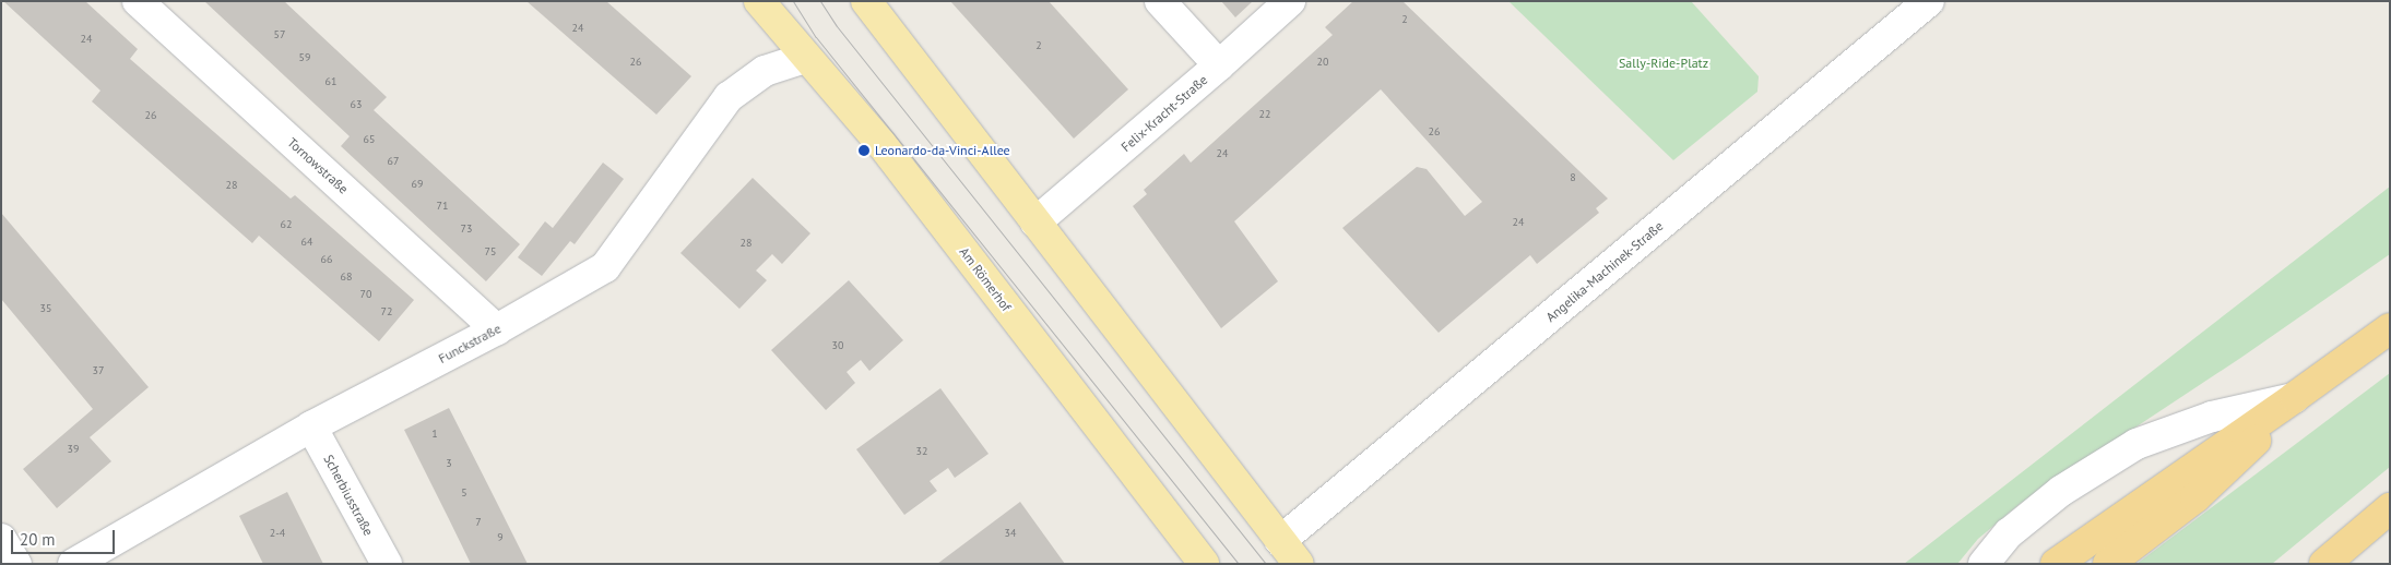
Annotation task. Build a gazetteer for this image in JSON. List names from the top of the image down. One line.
{"streets":{"main road":["Am Römerhof"],"street":["Felix-Kracht-Straße","Tornowstraße","Angelika-Machinek-Straße","Funckstraße","Scherbiusstraße"]},"crossings":[["Tornowstraße","Funckstraße"],["Am Römerhof","Funckstraße"],["Funckstraße","Scherbiusstraße"]],"parks":["Sally-Ride-Platz"],"places":["Leonardo-da-Vinci-Allee"],"house_numbers":["2","24","57","24","2","59","26","20","61","63","22","26","26","65","24","67","8","69","28","71","24","62","73","64","28","75","66","68","70","35","72","30","37","1","39","32","3","5","7","2-4","34","9"],"scale_bar":"20 m"}
